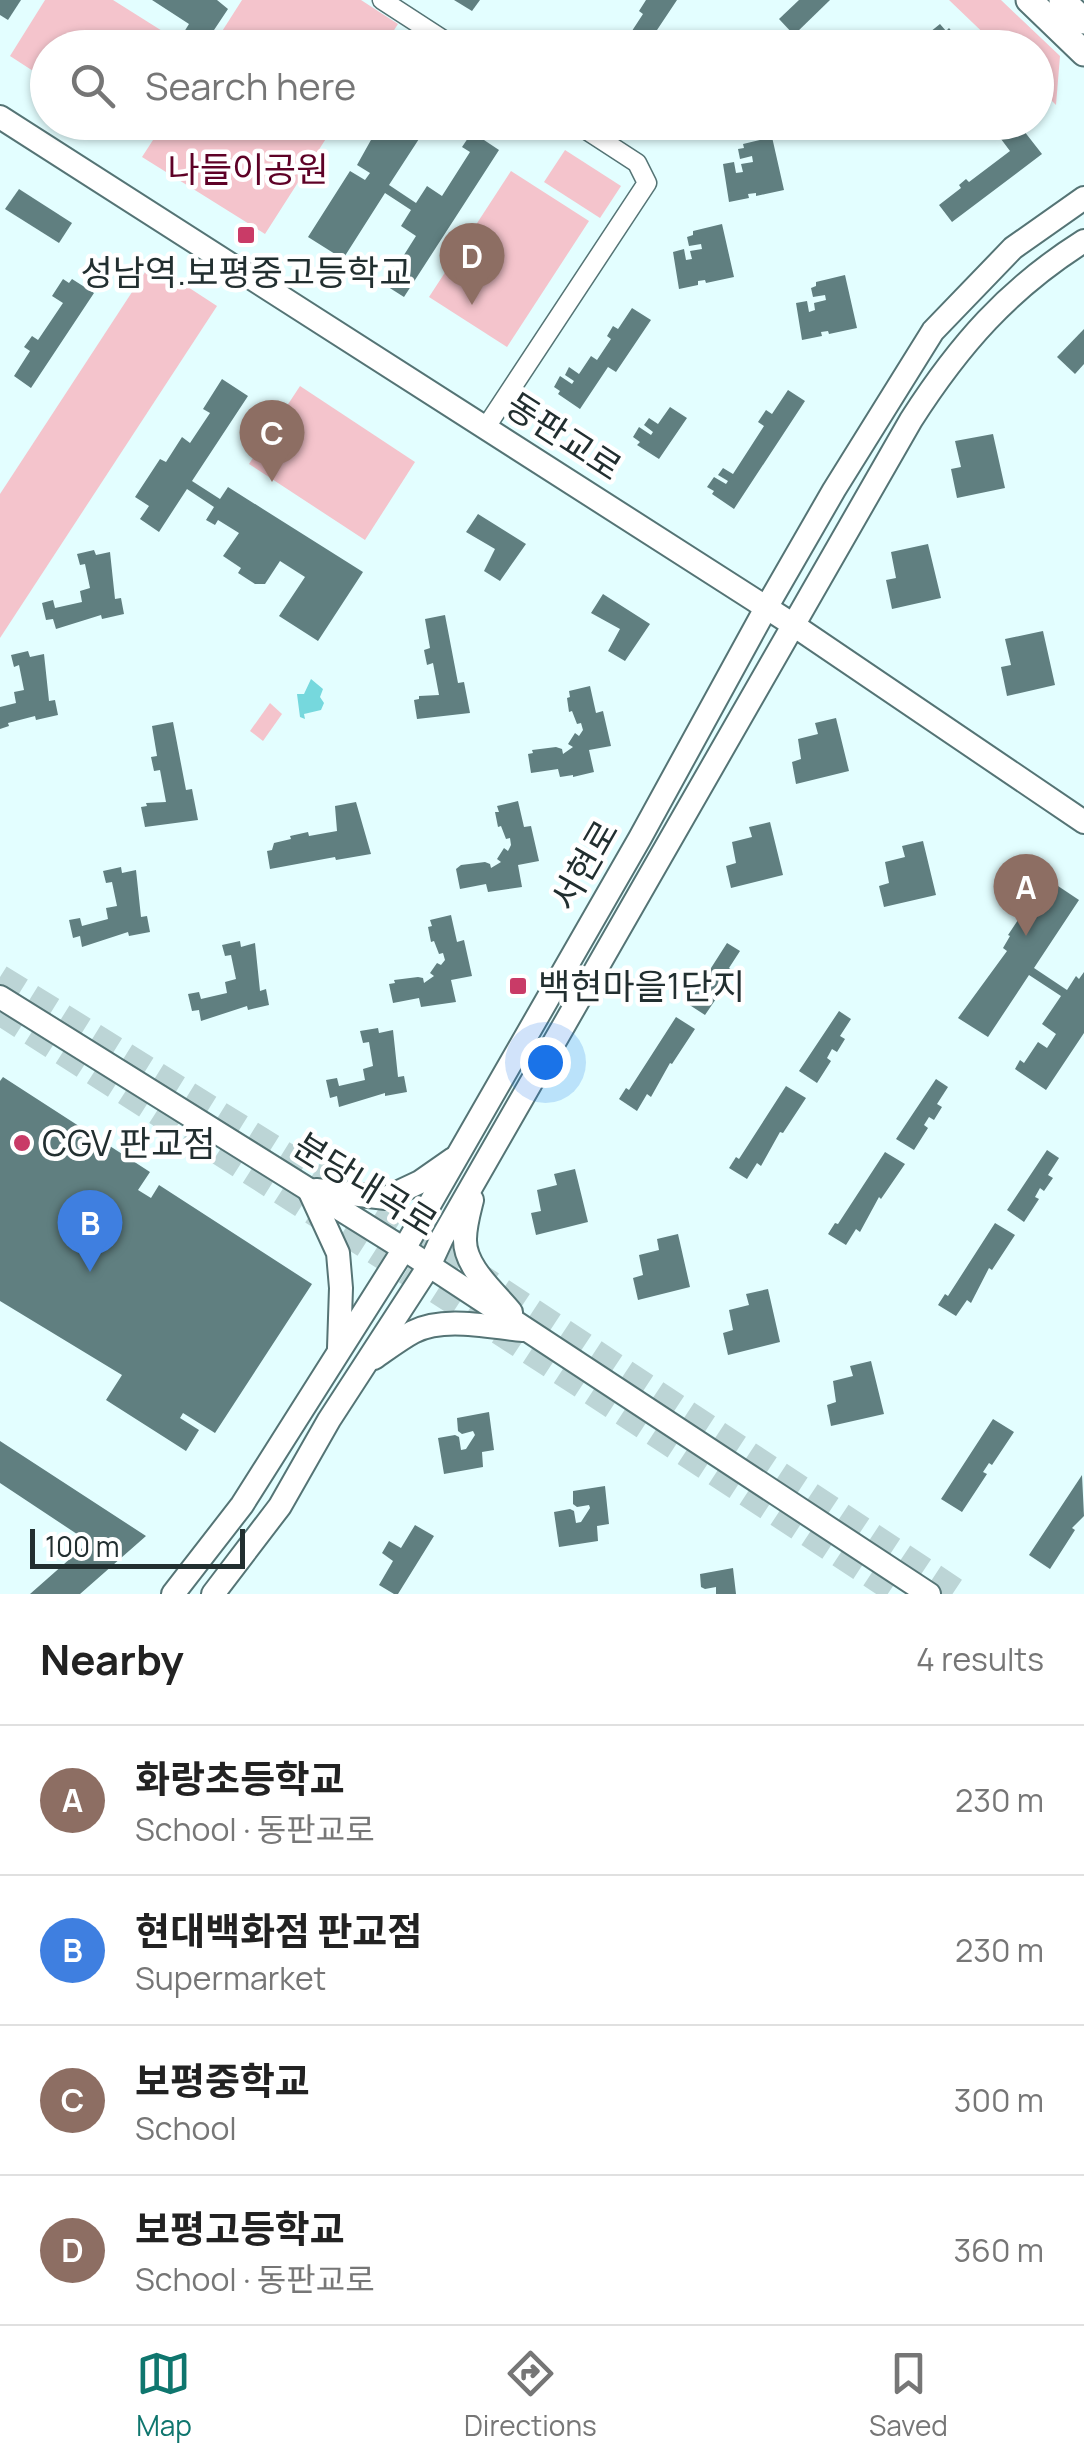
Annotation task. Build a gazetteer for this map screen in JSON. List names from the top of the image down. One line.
{"streets":{"main road":["동판교로","서현로","분당내곡로"]},"crossings":[["동판교로","서현로"],["서현로","분당내곡로"]],"parks":["나들이공원"],"places":{"transit":["성남역.보평중고등학교","백현마을1단지"],"other":["CGV 판교점"]},"scale_bar":"100 m","page":{"search":"Search here","pins":["D","C","A","B"],"scale":"100 m","heading":["Nearby","4 results"],"list":[{"mark":"A","name":"화랑초등학교","note":"School · 동판교로","value":"230 m"},{"mark":"B","name":"현대백화점 판교점","note":"Supermarket","value":"230 m"},{"mark":"C","name":"보평중학교","note":"School","value":"300 m"},{"mark":"D","name":"보평고등학교","note":"School · 동판교로","value":"360 m"}],"nav":["Map","Directions","Saved"]}}
